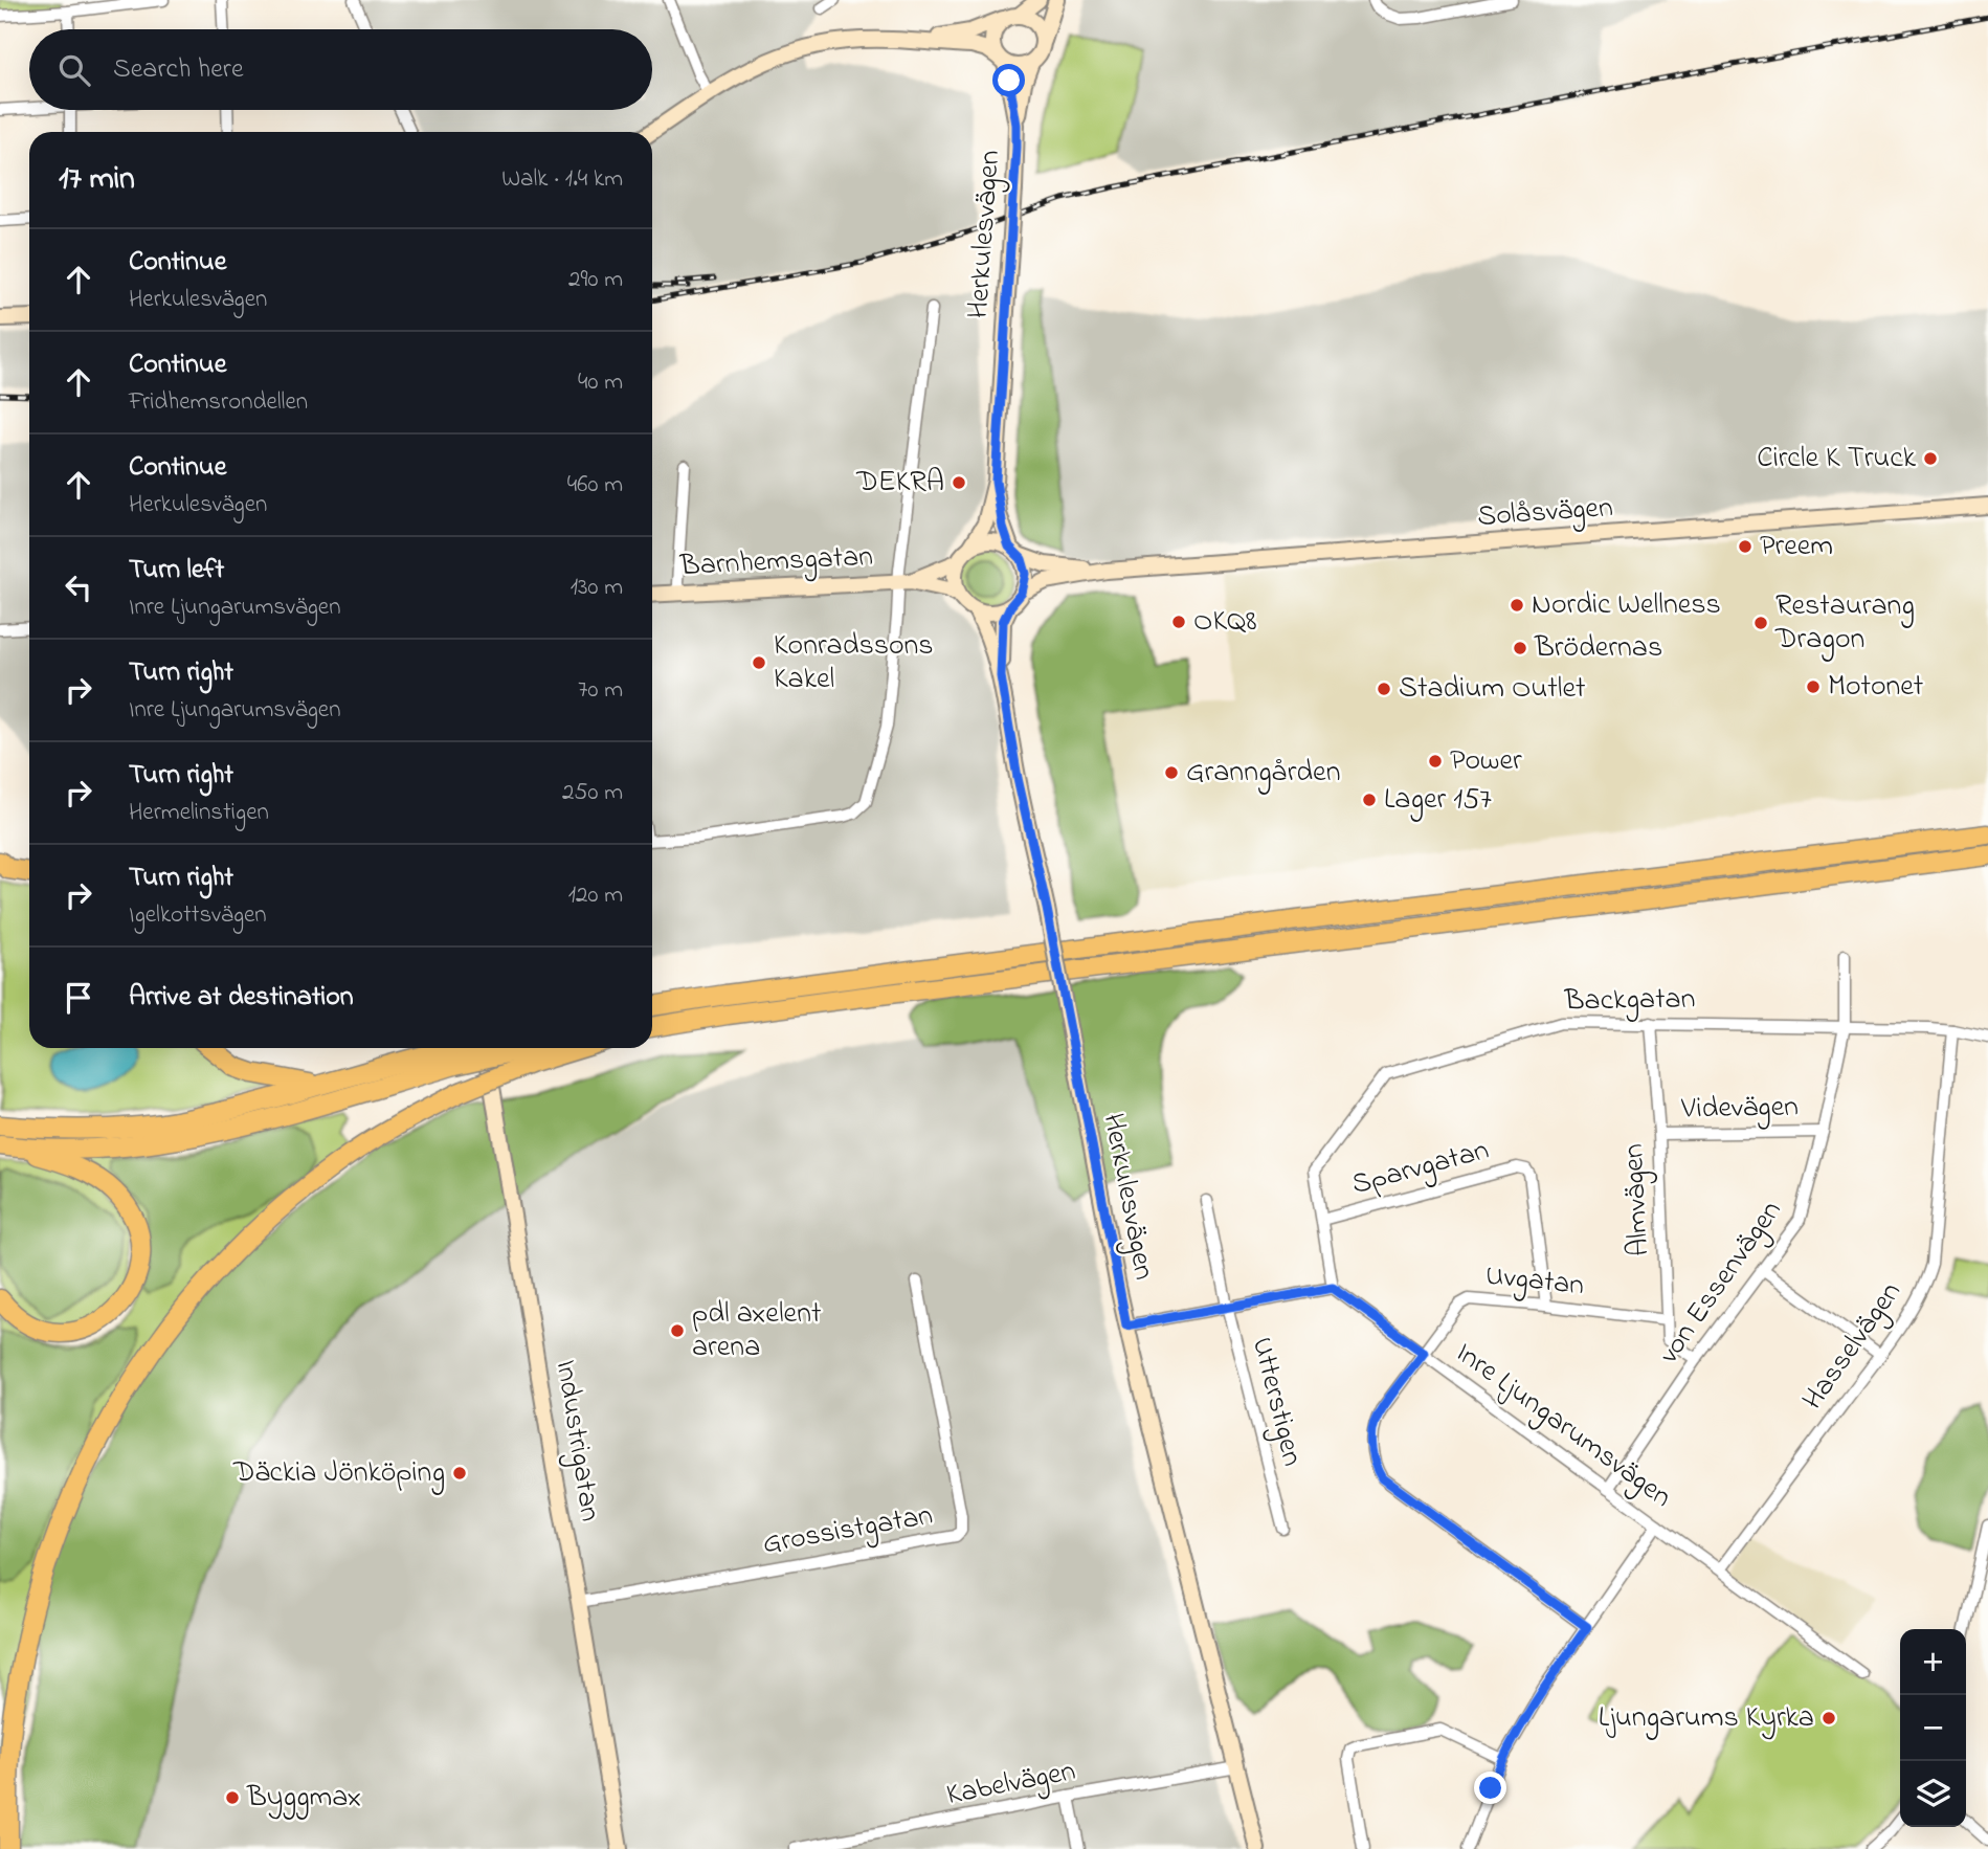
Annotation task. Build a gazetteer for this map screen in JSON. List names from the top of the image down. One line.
{"streets":{"street":["Herkulesvägen","Solåsvägen","Barnhemsgatan","Backgatan","Videvägen","Sparvgatan","Almvägen","Uvgatan","von Essenvägen","Hasselvägen","Utterstigen","Inre Ljungarumsvägen","Industrigatan","Grossistgatan","Kabelvägen"]},"crossings":[["Herkulesvägen","Solåsvägen"],["Herkulesvägen","Barnhemsgatan"],["Herkulesvägen","Kabelvägen"],["Solåsvägen","Barnhemsgatan"],["Backgatan","Sparvgatan"],["Backgatan","Almvägen"],["Backgatan","von Essenvägen"],["Backgatan","Hasselvägen"],["Backgatan","Inre Ljungarumsvägen"],["Videvägen","Almvägen"],["Videvägen","von Essenvägen"],["Sparvgatan","Uvgatan"],["Almvägen","Uvgatan"],["Almvägen","von Essenvägen"],["Uvgatan","Inre Ljungarumsvägen"],["von Essenvägen","Inre Ljungarumsvägen"],["Hasselvägen","Inre Ljungarumsvägen"],["Industrigatan","Grossistgatan"]],"places":["Circle K Truck","DEKRA","Preem","Nordic Wellness","OKQ8","Restaurang Dragon","Brödernas","Konradssons Kakel","Motonet","Stadium Outlet","Power","Granngården","Lager 157","pdl axelent arena","Däckia Jönköping","Ljungarums Kyrka","Byggmax"],"page":{"search":"Search here","heading":["17 min","Walk · 1.4 km"],"list":[["Continue","Herkulesvägen","290 m"],["Continue","Fridhemsrondellen","40 m"],["Continue","Herkulesvägen","460 m"],["Turn left","Inre Ljungarumsvägen","130 m"],["Turn right","Inre Ljungarumsvägen","70 m"],["Turn right","Hermelinstigen","250 m"],["Turn right","Igelkottsvägen","120 m"],"Arrive at destination"],"map_buttons":["+","−"]}}
